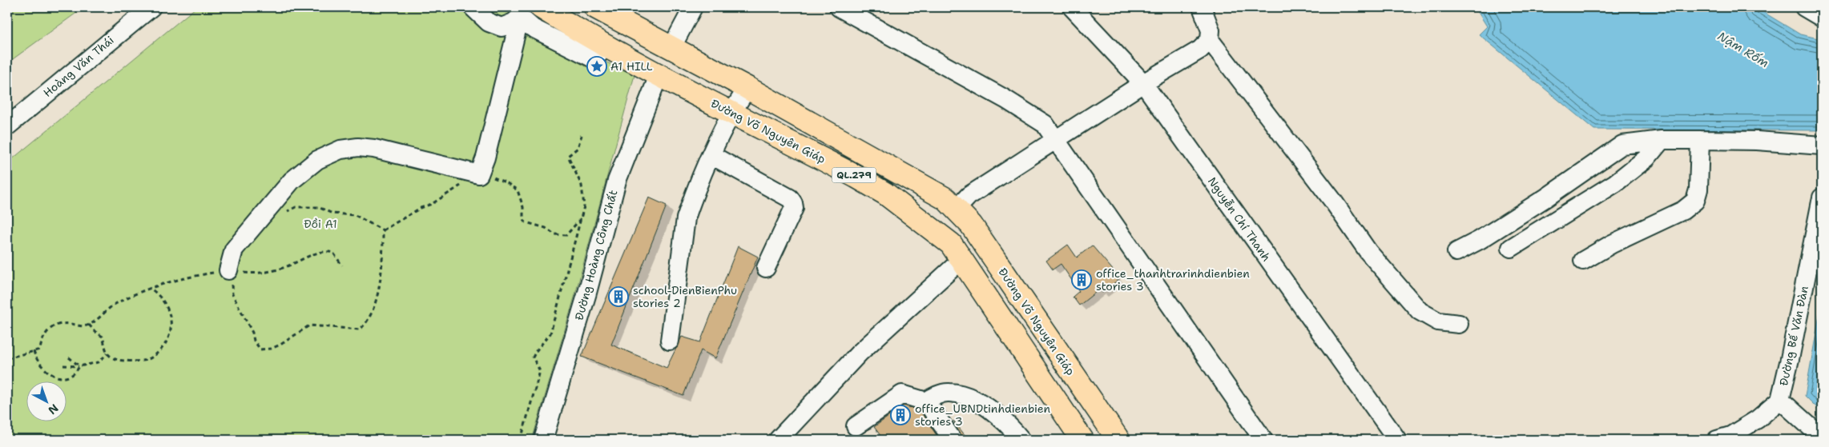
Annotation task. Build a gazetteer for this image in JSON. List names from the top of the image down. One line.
{"streets":{"highway":["Đường Võ Nguyên Giáp","QL.279"],"street":["Hoàng Văn Thái","Nguyễn Chí Thanh","Đường Hoàng Công Chất","Đường Bế Văn Đàn"]},"crossings":[["Đường Võ Nguyên Giáp","Đường Hoàng Công Chất"]],"water":["Nậm Rốm"],"parks":["Đồi A1"],"places":{"place":["A1 HILL"],"building":["office_thanhtrarinhdienbien stories 3","school-DienBienPhu stories 2","office_UBNDtinhdienbien stories 3"]},"north":"bottom right"}
